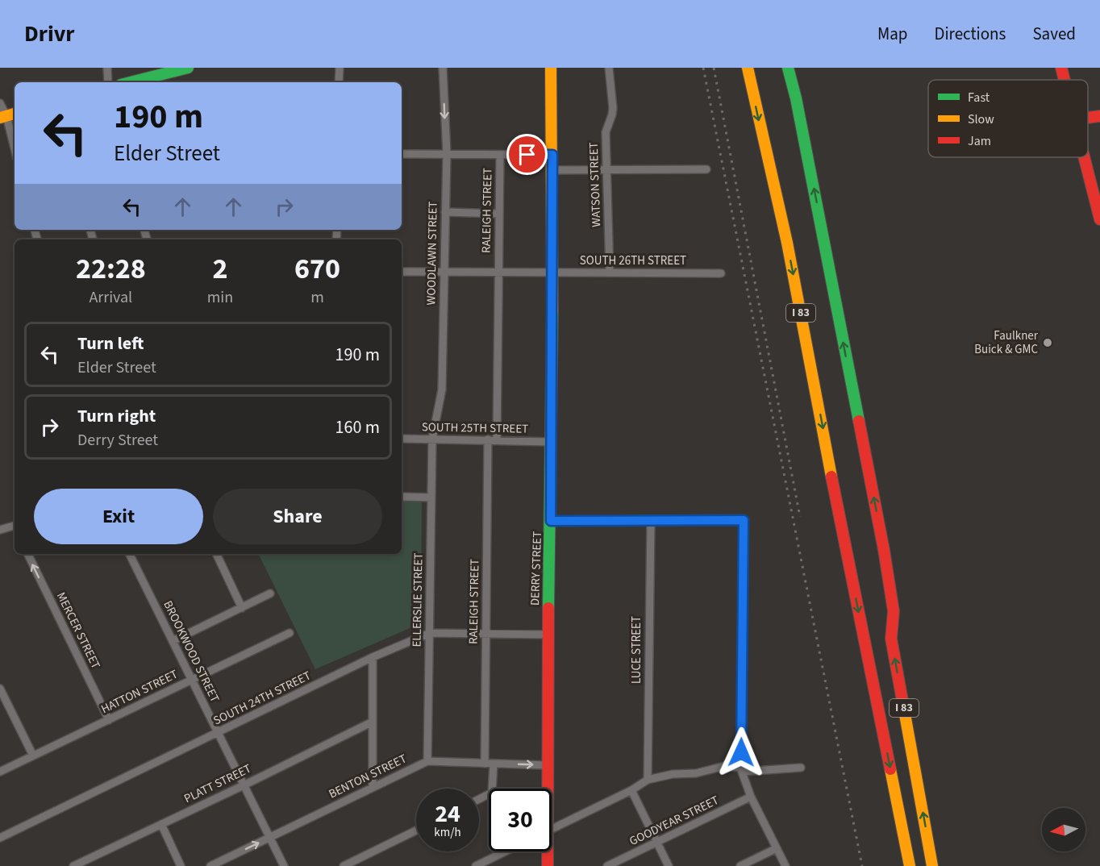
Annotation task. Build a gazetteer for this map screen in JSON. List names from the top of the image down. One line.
{"streets":{"main road":["I 83","DERRY STREET"],"street":["WATSON STREET","RALEIGH STREET","WOODLAWN STREET","SOUTH 26TH STREET","SOUTH 25TH STREET","ELLERSLIE STREET","MERCER STREET","LUCE STREET","BROOKWOOD STREET","HATTON STREET","SOUTH 24TH STREET","BENTON STREET","PLATT STREET","GOODYEAR STREET"]},"crossings":[["WATSON STREET","SOUTH 26TH STREET"],["RALEIGH STREET","SOUTH 26TH STREET"],["RALEIGH STREET","SOUTH 25TH STREET"],["RALEIGH STREET","SOUTH 24TH STREET"],["RALEIGH STREET","BENTON STREET"],["WOODLAWN STREET","SOUTH 26TH STREET"],["WOODLAWN STREET","SOUTH 25TH STREET"],["WOODLAWN STREET","ELLERSLIE STREET"],["SOUTH 26TH STREET","DERRY STREET"],["SOUTH 25TH STREET","DERRY STREET"],["SOUTH 25TH STREET","ELLERSLIE STREET"],["DERRY STREET","SOUTH 24TH STREET"],["DERRY STREET","BENTON STREET"],["ELLERSLIE STREET","SOUTH 24TH STREET"],["ELLERSLIE STREET","BENTON STREET"],["MERCER STREET","HATTON STREET"],["BROOKWOOD STREET","HATTON STREET"],["BROOKWOOD STREET","SOUTH 24TH STREET"],["BROOKWOOD STREET","BENTON STREET"],["BROOKWOOD STREET","PLATT STREET"]],"one_way":["MERCER STREET"],"places":["Faulkner Buick & GMC"],"legend":["Fast","Slow","Jam"],"north":"left","page":{"header":"Drivr","nav":["Map","Directions","Saved"],"turn":["190 m","Elder Street"],"eta":["22:28","Arrival","2","min","670","m"],"list":[{"name":"Turn left","note":"Elder Street","value":"190 m"},{"name":"Turn right","note":"Derry Street","value":"160 m"}],"buttons":["Exit","Share"],"speed":"24 km/h","limit":"30"}}
